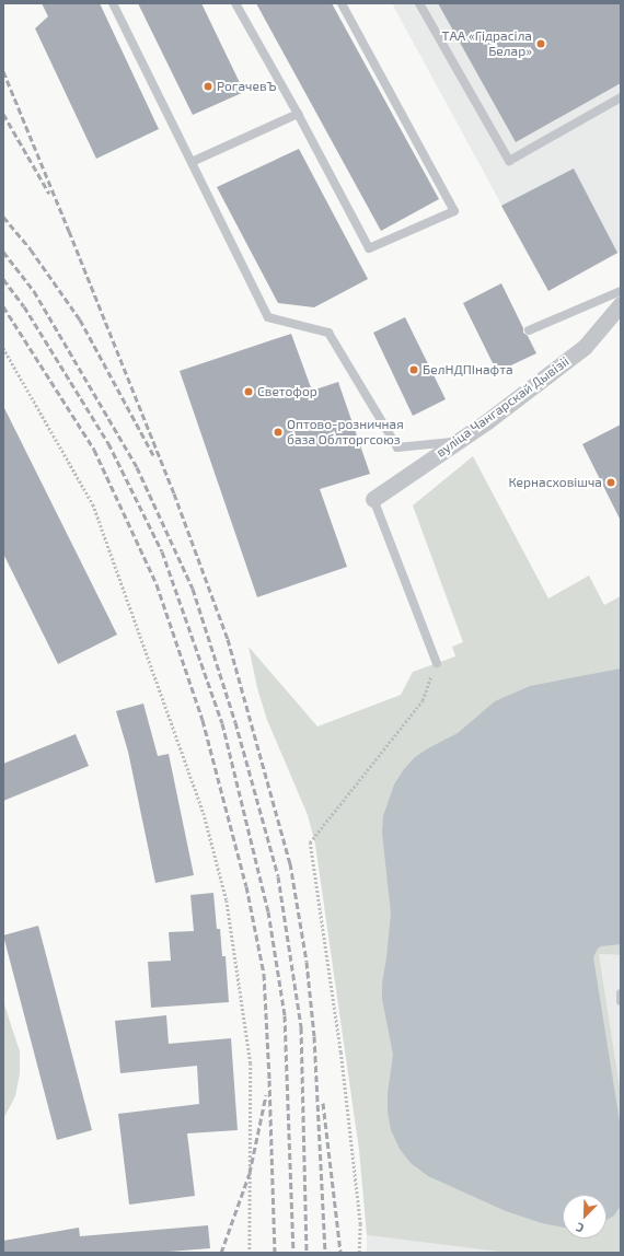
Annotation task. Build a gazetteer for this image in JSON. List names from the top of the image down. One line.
{"streets":{"street":["вуліца Чангарскай Дывізіі"]},"places":["ТАА «Гідрасіла Белар»","РогачевЪ","БелНДПІнафта","Светофор","Оптово-розничная база Облторгсоюз","Кернасховішча"],"north":"bottom left"}
